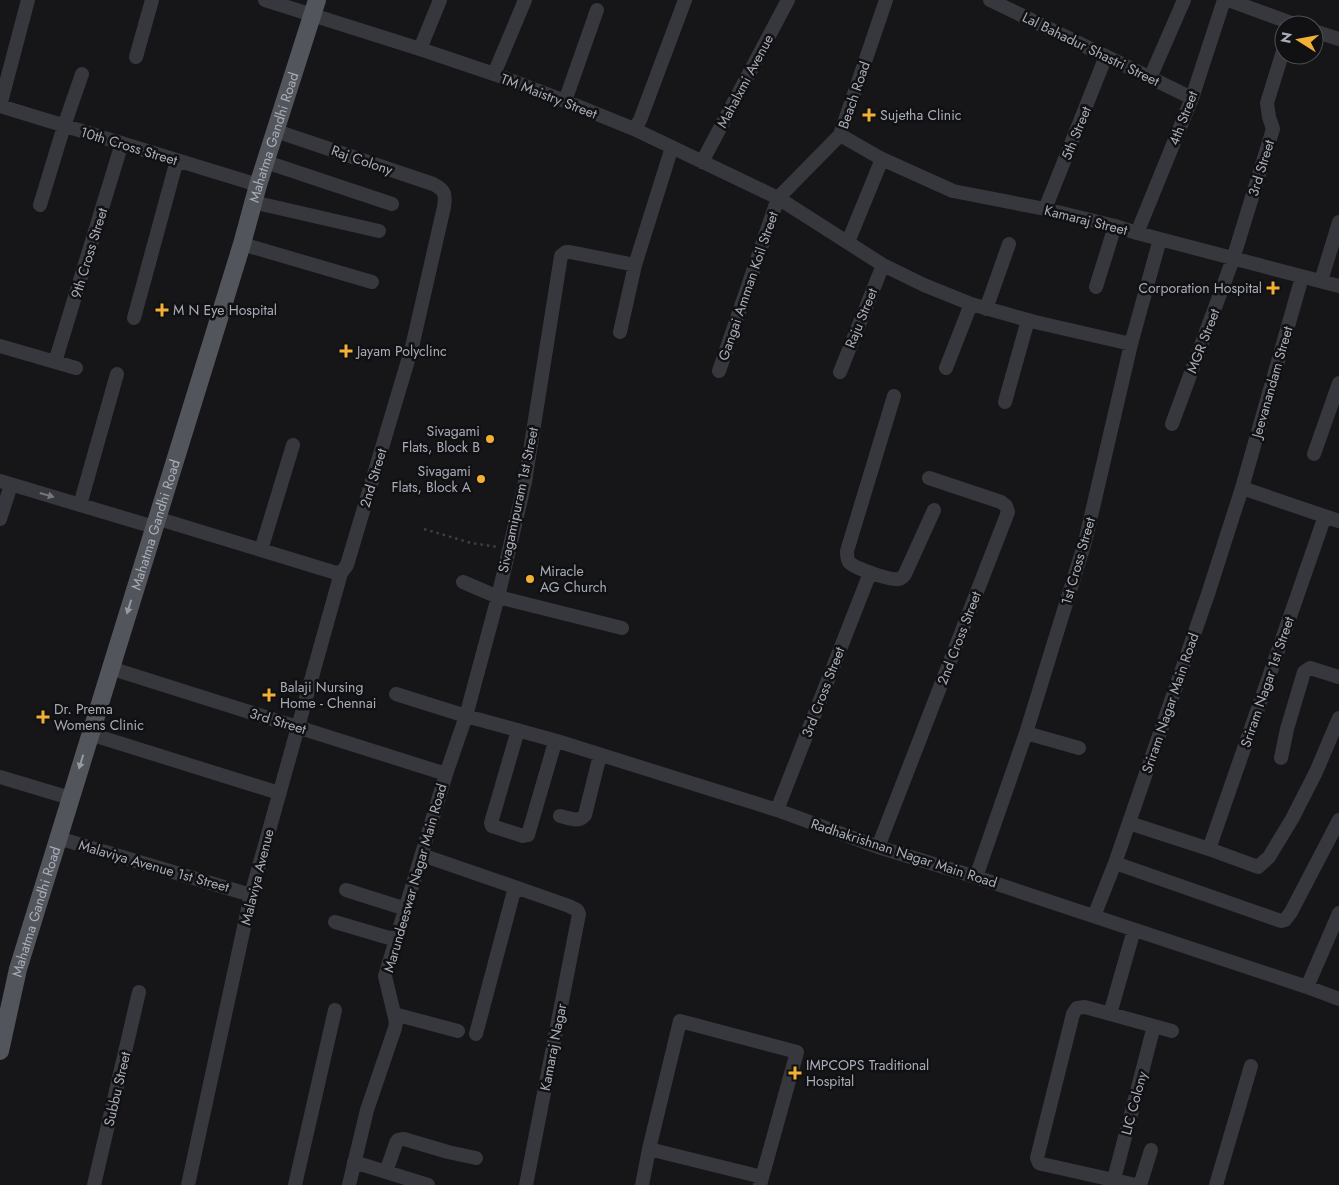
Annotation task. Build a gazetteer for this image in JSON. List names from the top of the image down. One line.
{"streets":{"main road":["Mahatma Gandhi Road"],"street":["Lal Bahadur Shastri Street","Mahalxmi Avenue","Beach Road","TM Maistry Street","4th Street","5th Street","10th Cross Street","Raj Colony","3rd Street","Kamaraj Street","9th Cross Street","Gangai Amman Koil Street","Raju Street","MGR Street","Jeevanandam Street","2nd Street","Sivagamipuram 1st Street","1st Cross Street","2nd Cross Street","Sriram Nagar 1st Street","3rd Cross Street","Sriram Nagar Main Road","Radhakrishnan Nagar Main Road","Malaviya Avenue 1st Street","Malaviya Avenue","Marundeeswar Nagar Main Road","Kamaraj Nagar","Subbu Street","LIC Colony"]},"crossings":[["Lal Bahadur Shastri Street","4th Street"],["Lal Bahadur Shastri Street","5th Street"],["Mahalxmi Avenue","TM Maistry Street"],["Beach Road","TM Maistry Street"],["Beach Road","Kamaraj Street"],["Beach Road","Gangai Amman Koil Street"],["TM Maistry Street","Mahatma Gandhi Road"],["TM Maistry Street","Gangai Amman Koil Street"],["4th Street","Kamaraj Street"],["5th Street","Kamaraj Street"],["Mahatma Gandhi Road","10th Cross Street"],["Mahatma Gandhi Road","Raj Colony"],["Mahatma Gandhi Road","3rd Street"],["Mahatma Gandhi Road","Malaviya Avenue 1st Street"],["10th Cross Street","9th Cross Street"],["Raj Colony","2nd Street"],["3rd Street","Kamaraj Street"],["3rd Street","MGR Street"],["3rd Street","Malaviya Avenue"],["3rd Street","Marundeeswar Nagar Main Road"],["Kamaraj Street","MGR Street"],["Kamaraj Street","Jeevanandam Street"],["Kamaraj Street","1st Cross Street"],["Gangai Amman Koil Street","Raju Street"],["Gangai Amman Koil Street","1st Cross Street"],["Jeevanandam Street","Sriram Nagar Main Road"],["2nd Street","Malaviya Avenue"],["Sivagamipuram 1st Street","Radhakrishnan Nagar Main Road"],["Sivagamipuram 1st Street","Marundeeswar Nagar Main Road"],["1st Cross Street","Radhakrishnan Nagar Main Road"],["2nd Cross Street","Radhakrishnan Nagar Main Road"],["3rd Cross Street","Radhakrishnan Nagar Main Road"],["Sriram Nagar Main Road","Radhakrishnan Nagar Main Road"],["Radhakrishnan Nagar Main Road","Marundeeswar Nagar Main Road"],["Malaviya Avenue 1st Street","Malaviya Avenue"]],"places":{"health":["Sujetha Clinic","Corporation Hospital","M N Eye Hospital","Jayam Polyclinc","Balaji Nursing Home - Chennai","Dr. Prema Womens Clinic","IMPCOPS Traditional Hospital"],"other":["Sivagami Flats, Block B","Sivagami Flats, Block A","Miracle AG Church"]},"north":"left"}
